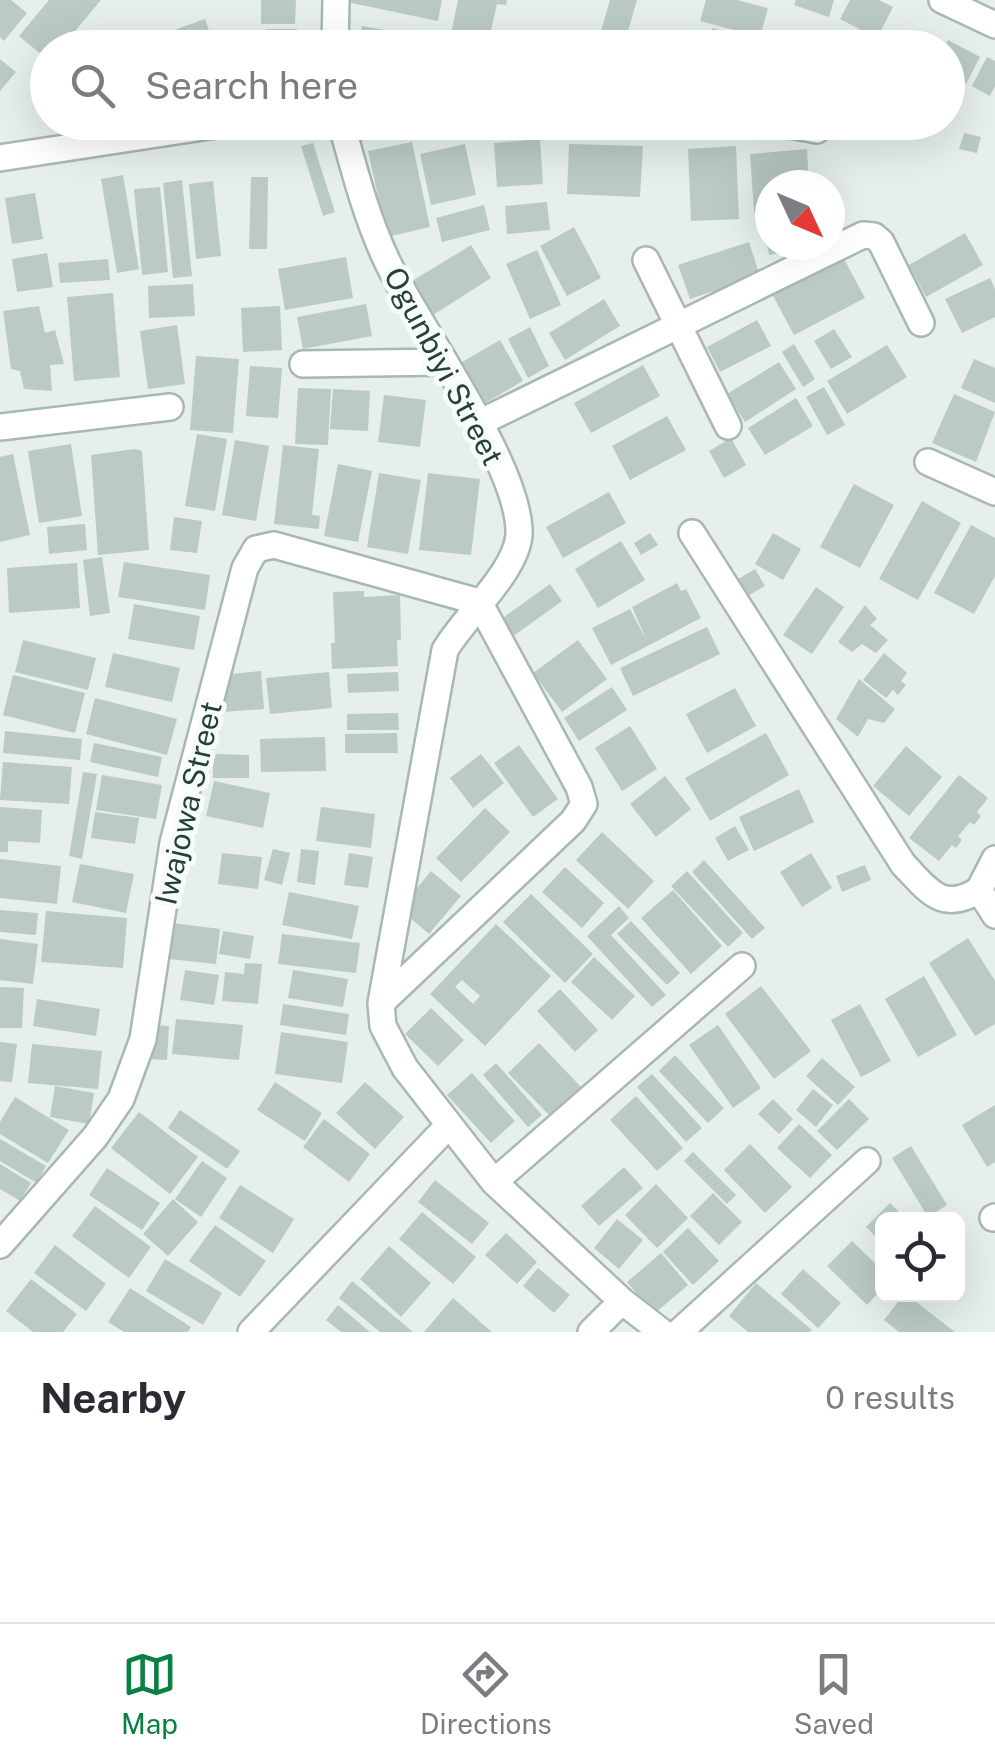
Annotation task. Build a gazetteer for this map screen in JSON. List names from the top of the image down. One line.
{"streets":{"street":["Ogunbiyi Street","Iwajowa Street"]},"crossings":[["Ogunbiyi Street","Iwajowa Street"]],"north":"bottom right","page":{"search":"Search here","heading":["Nearby","0 results"],"nav":["Map","Directions","Saved"]}}
